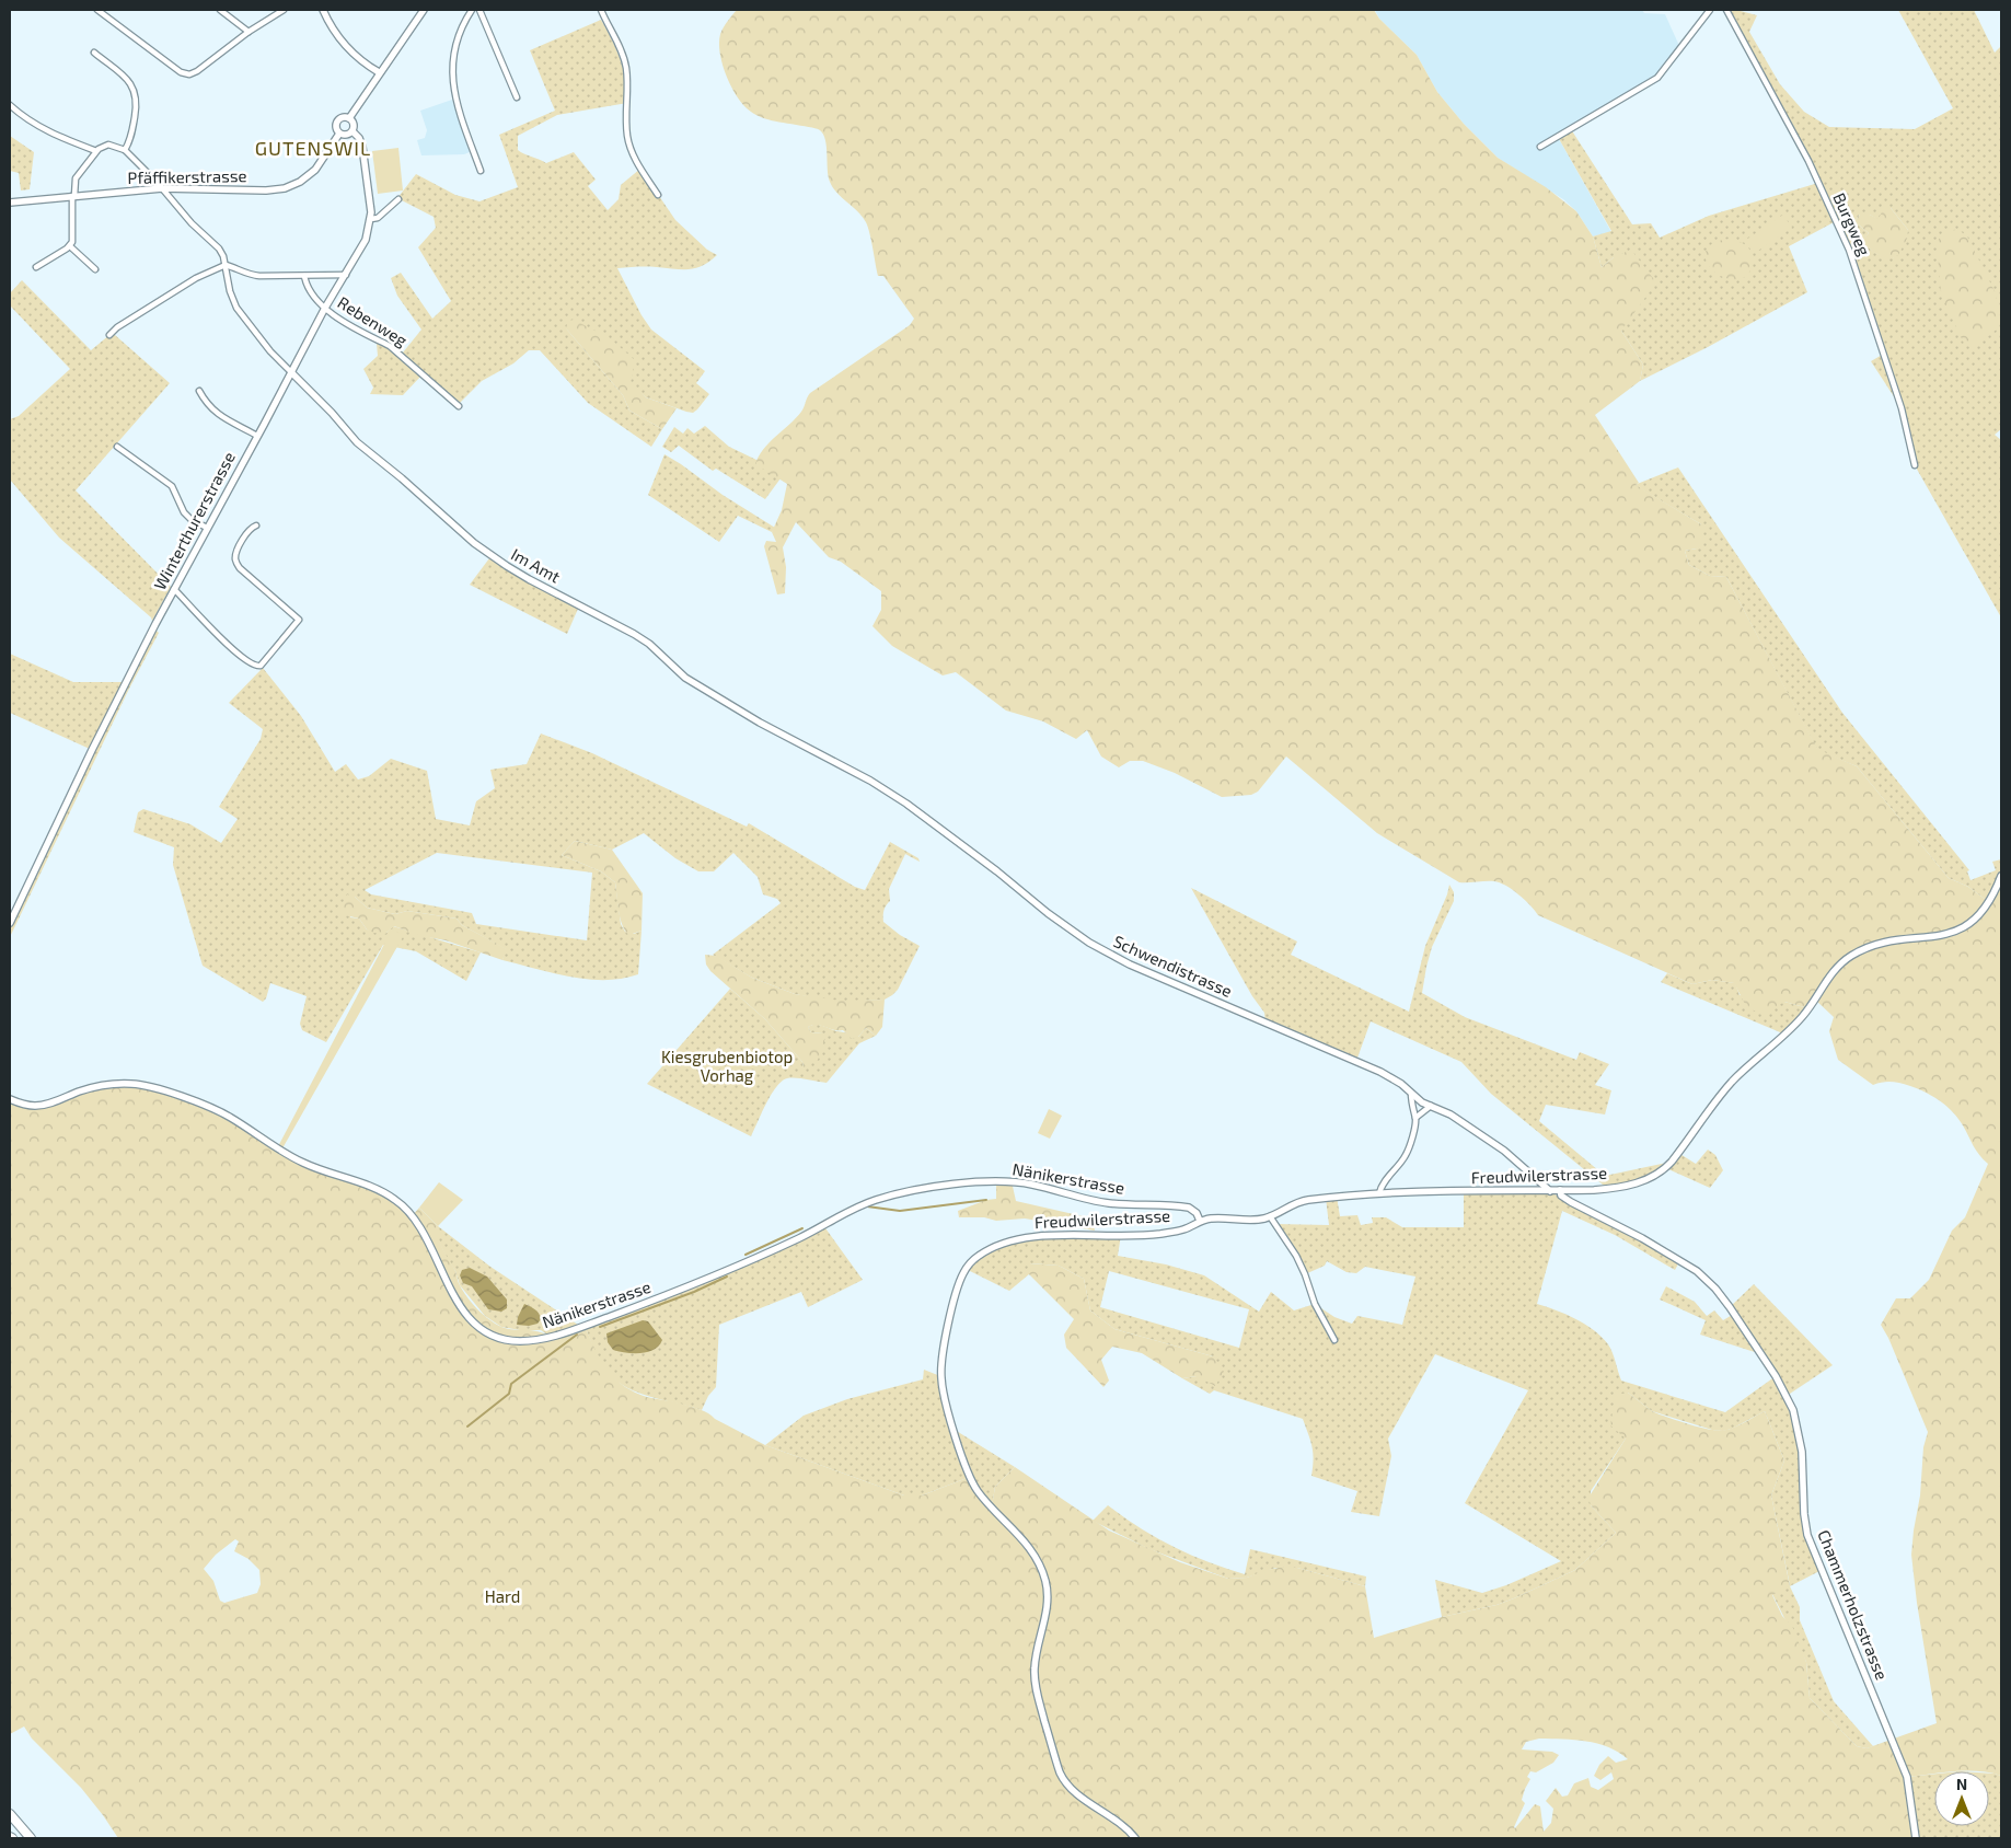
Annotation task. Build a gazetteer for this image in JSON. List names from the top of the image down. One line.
{"streets":{"street":["Pfäffikerstrasse","Burgweg","Rebenweg","Winterthurerstrasse","Im Amt","Schwendistrasse","Freudwilerstrasse","Nänikerstrasse","Chammerholzstrasse"]},"crossings":[["Pfäffikerstrasse","Winterthurerstrasse"],["Rebenweg","Winterthurerstrasse"],["Winterthurerstrasse","Im Amt"],["Im Amt","Schwendistrasse"],["Schwendistrasse","Freudwilerstrasse"],["Freudwilerstrasse","Nänikerstrasse"],["Freudwilerstrasse","Chammerholzstrasse"]],"districts":["GUTENSWIL"],"parks":["Kiesgrubenbiotop Vorhag","Hard"],"north":"top"}
